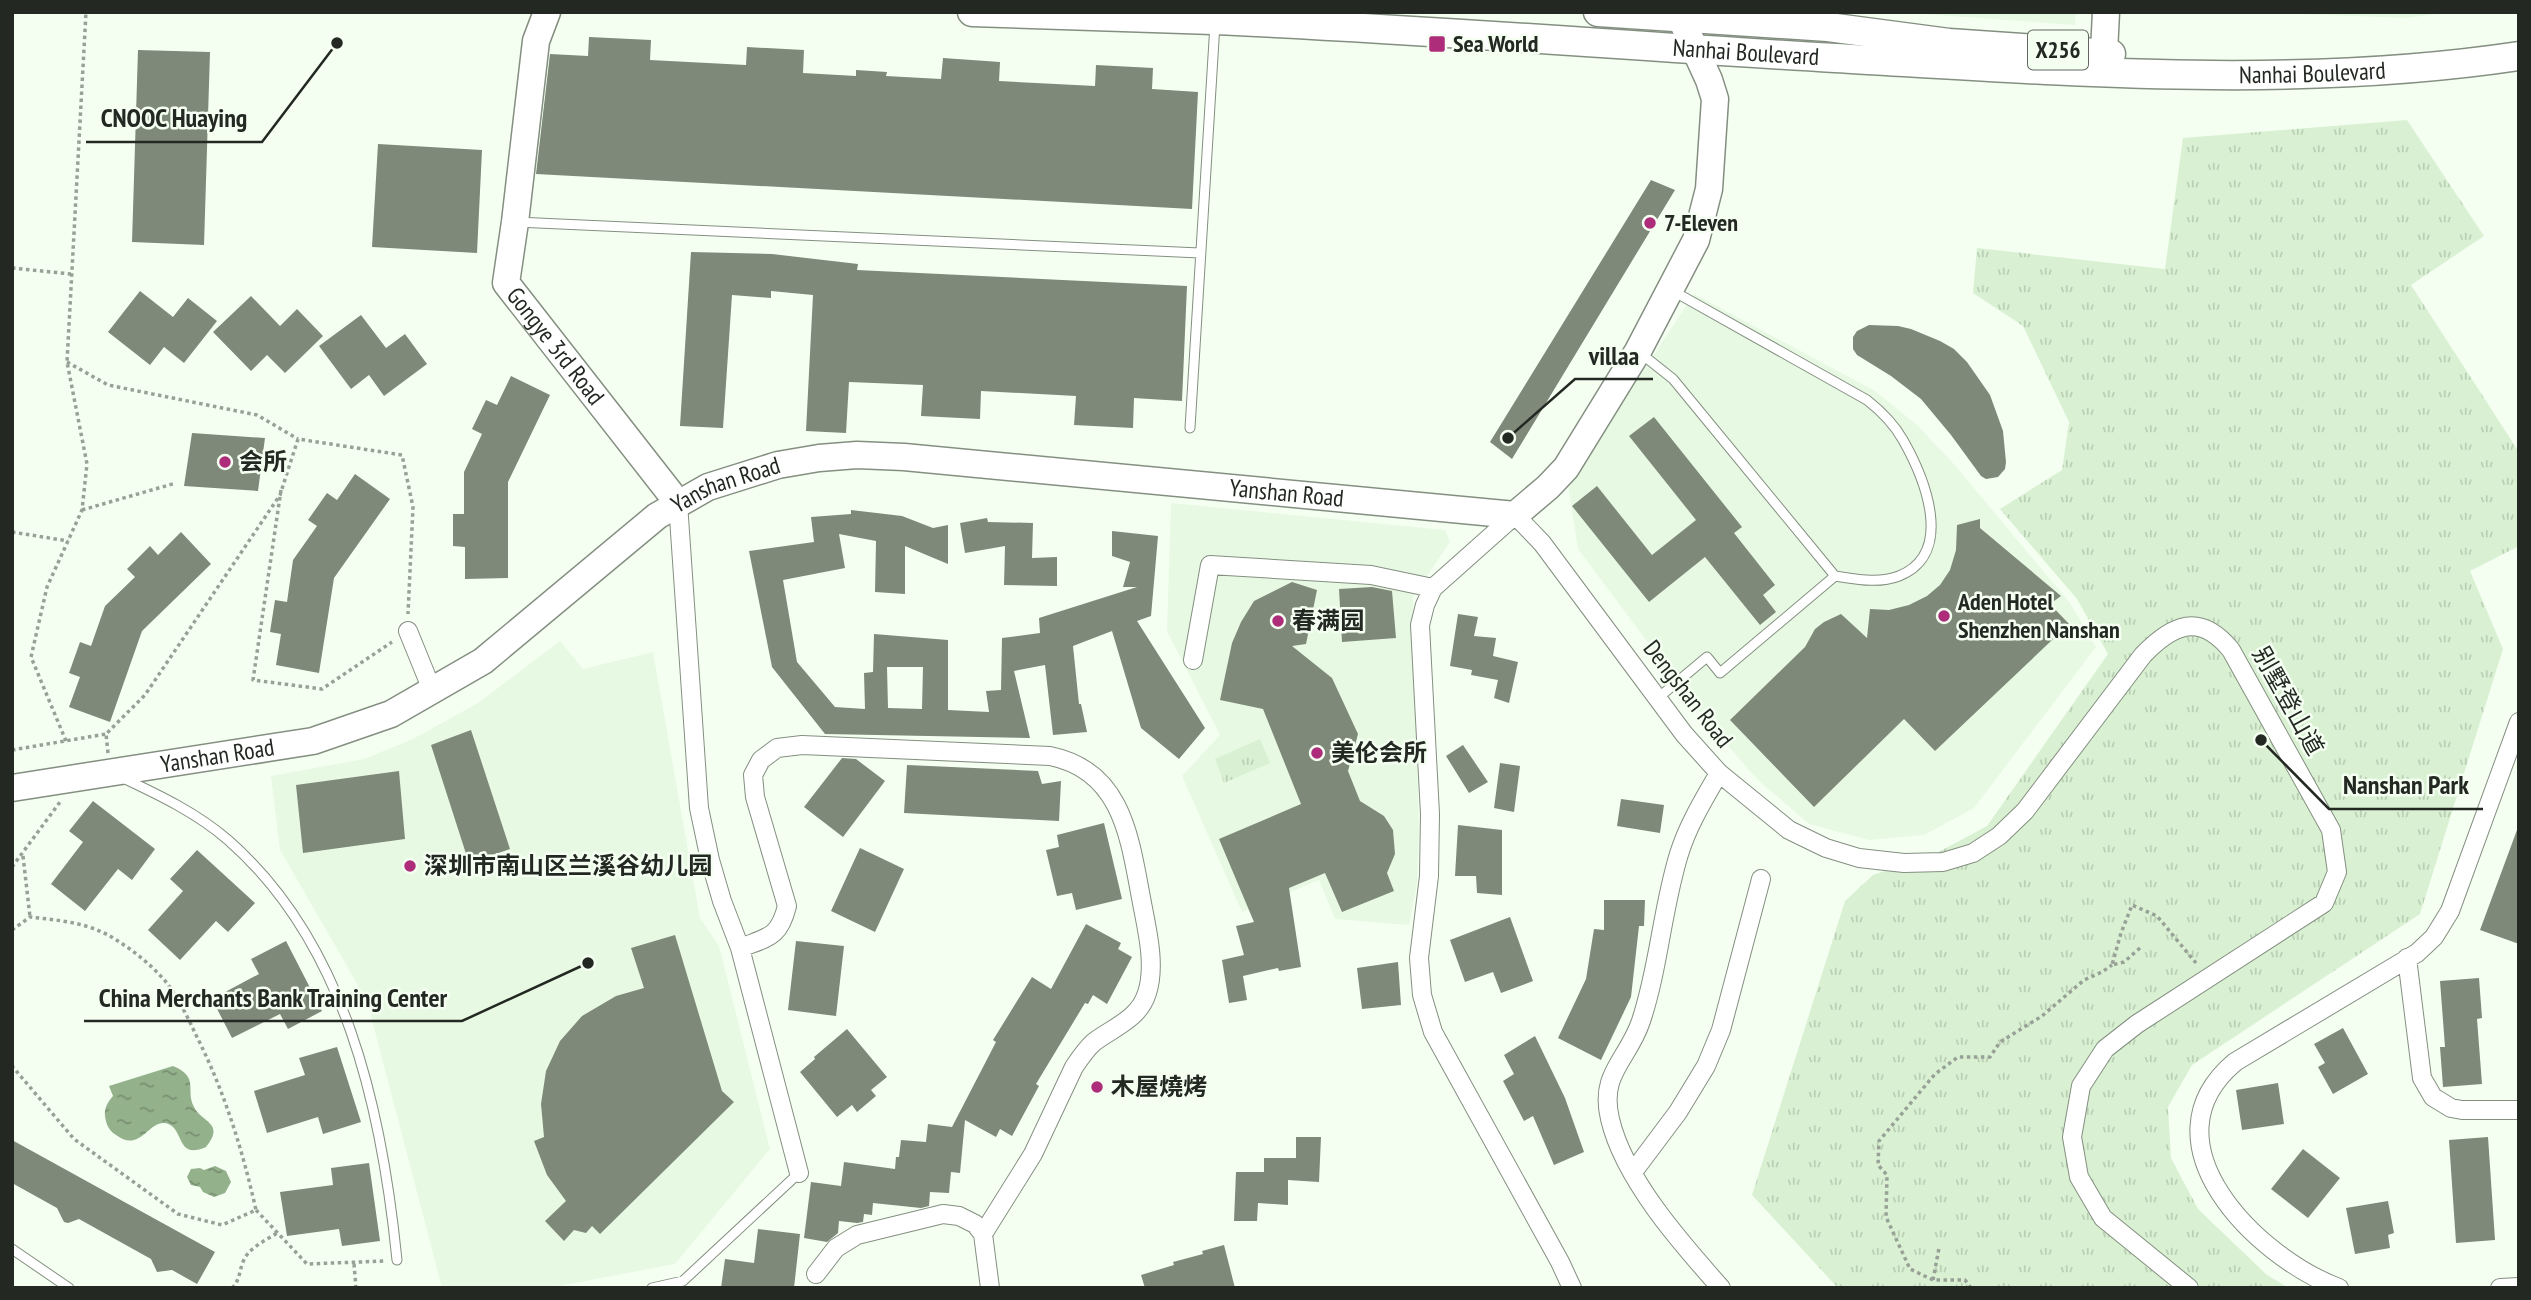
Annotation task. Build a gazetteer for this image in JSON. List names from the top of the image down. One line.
{"streets":{"main road":["X256","Nanhai Boulevard"],"street":["Gongye 3rd Road","Yanshan Road","Dengshan Road","别墅登山道"]},"crossings":[["Gongye 3rd Road","Yanshan Road"],["Yanshan Road","Dengshan Road"],["Dengshan Road","别墅登山道"]],"places":{"other":["CNOOC Huaying","7-Eleven","villaa","会所","Aden Hotel Shenzhen Nanshan","春满园","Nanshan Park","美伦会所","深圳市南山区兰溪谷幼儿园","China Merchants Bank Training Center","木屋燒烤"],"transit":["Sea World"]}}
